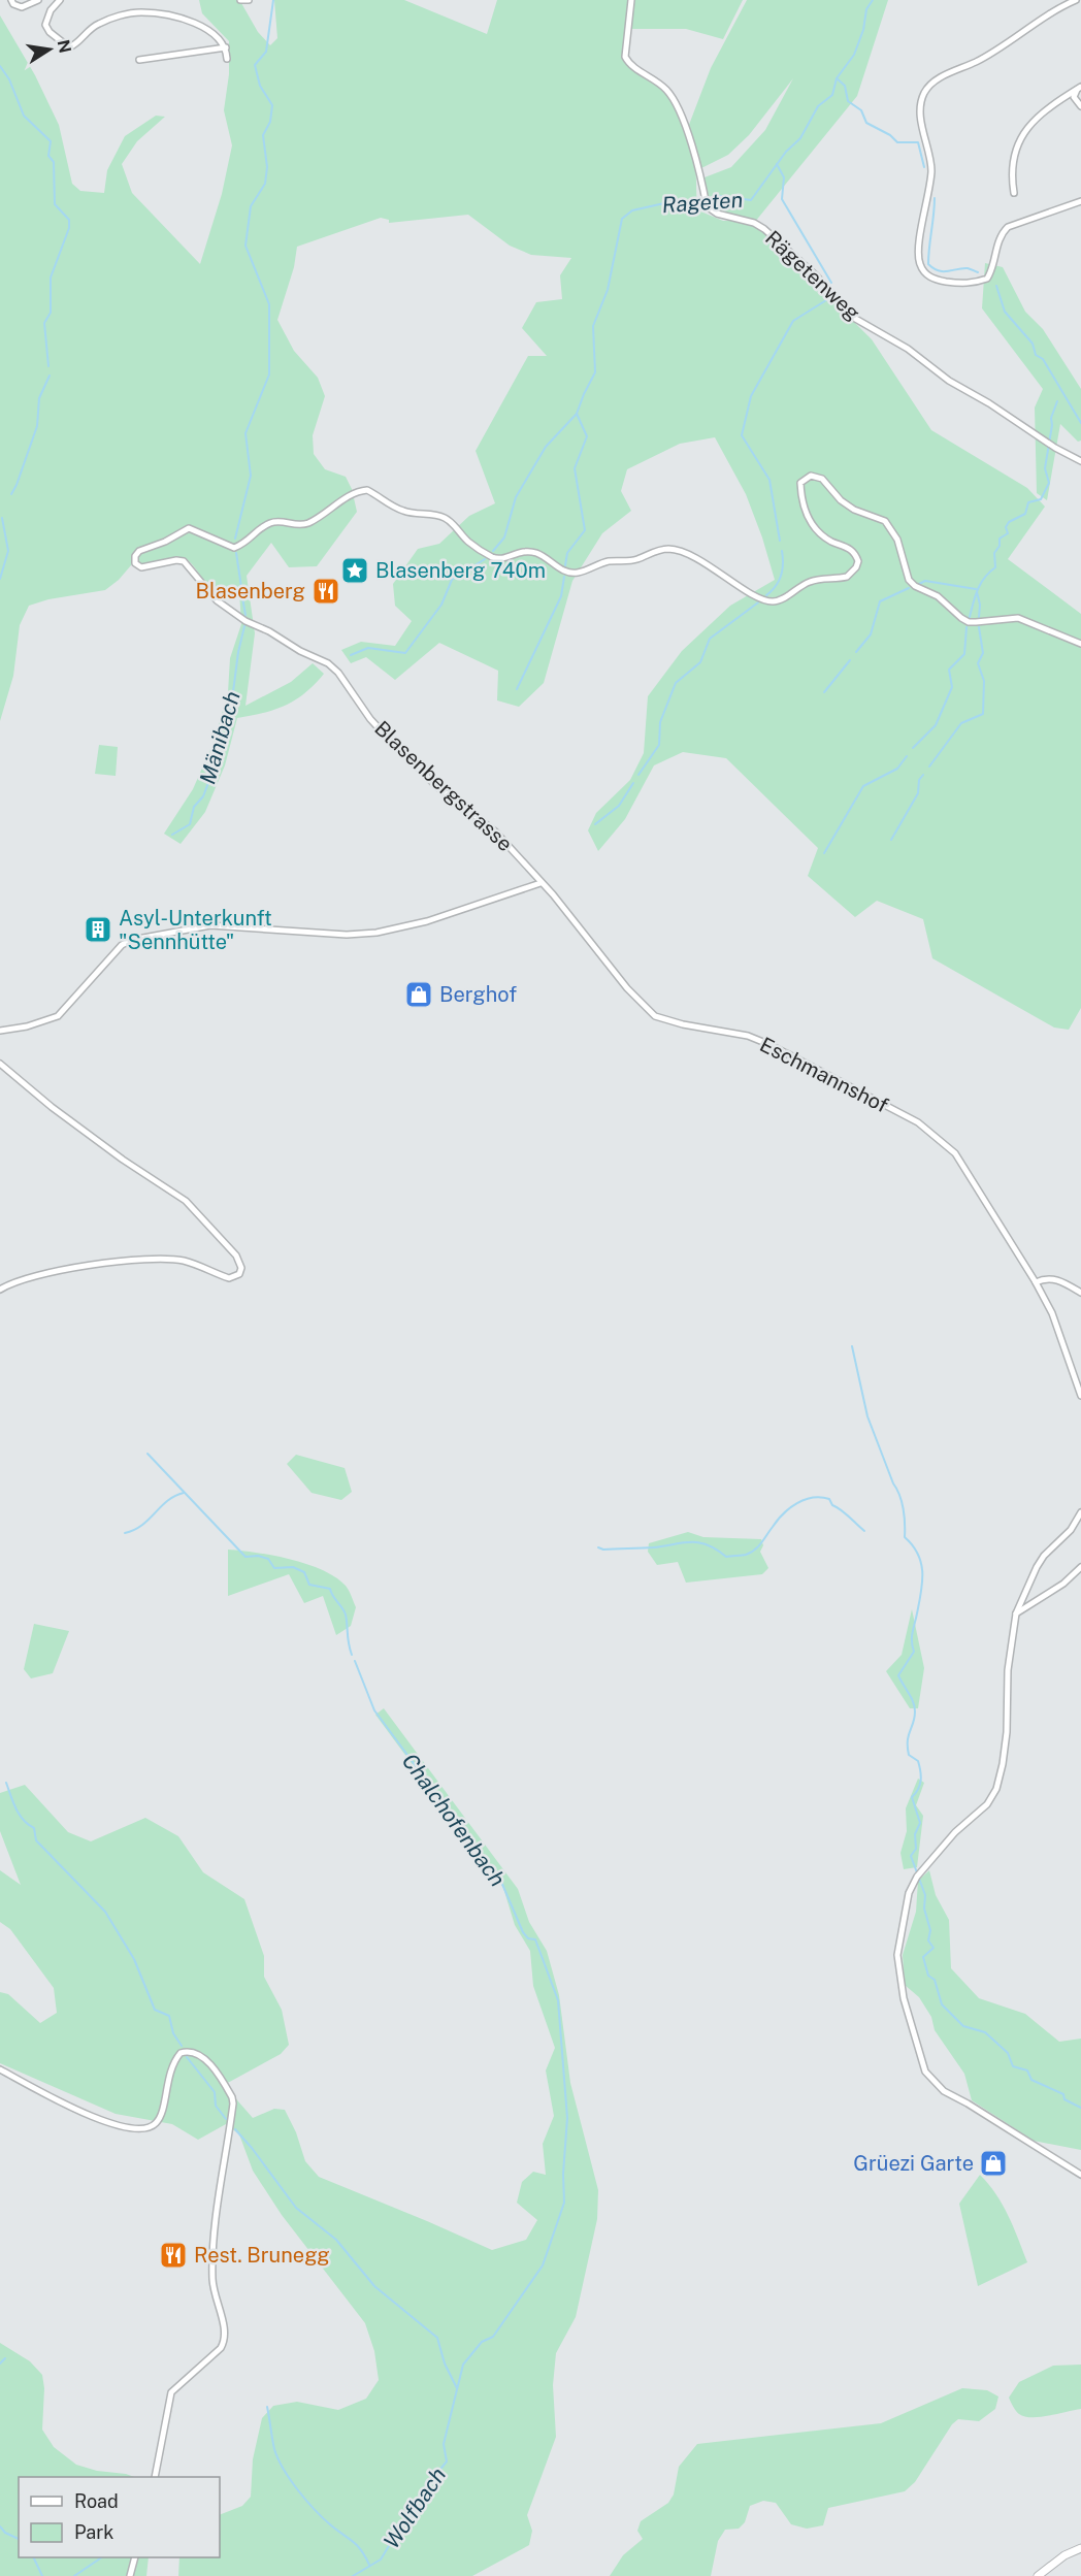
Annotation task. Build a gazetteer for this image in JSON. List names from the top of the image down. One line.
{"streets":{"street":["Rägetenweg","Blasenbergstrasse","Eschmannshof"]},"crossings":[["Blasenbergstrasse","Eschmannshof"]],"water":["Rageten","Mänibach","Chalchofenbach","Wolfbach"],"places":{"place":["Blasenberg 740m"],"restaurant":["Blasenberg","Rest. Brunegg"],"building":["Asyl-Unterkunft \"Sennhütte\""],"shop":["Berghof","Grüezi Garte"]},"legend":["Road","Park"],"north":"right"}
